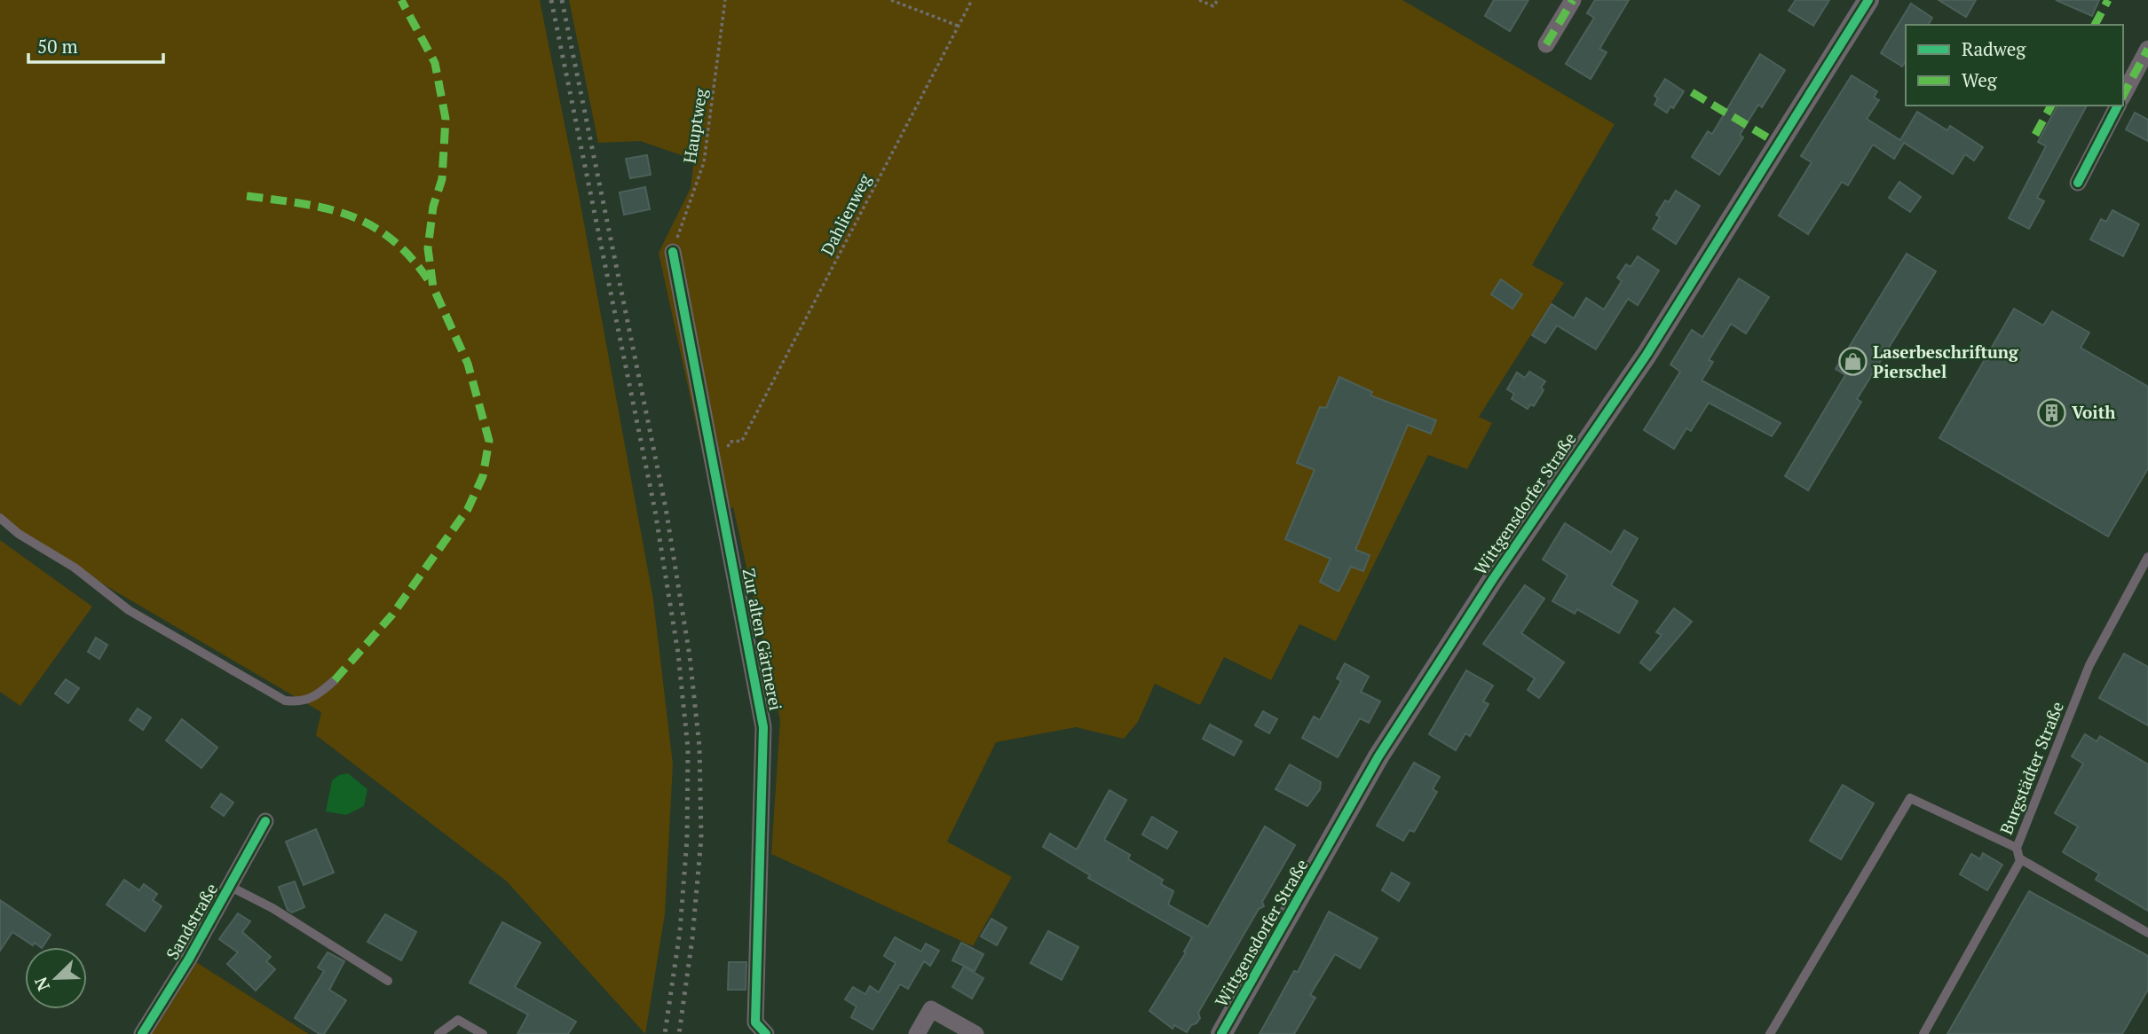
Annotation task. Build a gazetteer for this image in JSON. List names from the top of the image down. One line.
{"streets":{"street":["Wittgensdorfer Straße","Zur alten Gärtnerei","Sandstraße"],"lane":["Burgstädter Straße"],"path":["Hauptweg","Dahlienweg"]},"crossings":[["Hauptweg","Zur alten Gärtnerei"]],"places":{"shop":["Laserbeschriftung Pierschel"],"building":["Voith"]},"legend":["Radweg","Weg"],"scale_bar":"50 m","north":"bottom left"}
